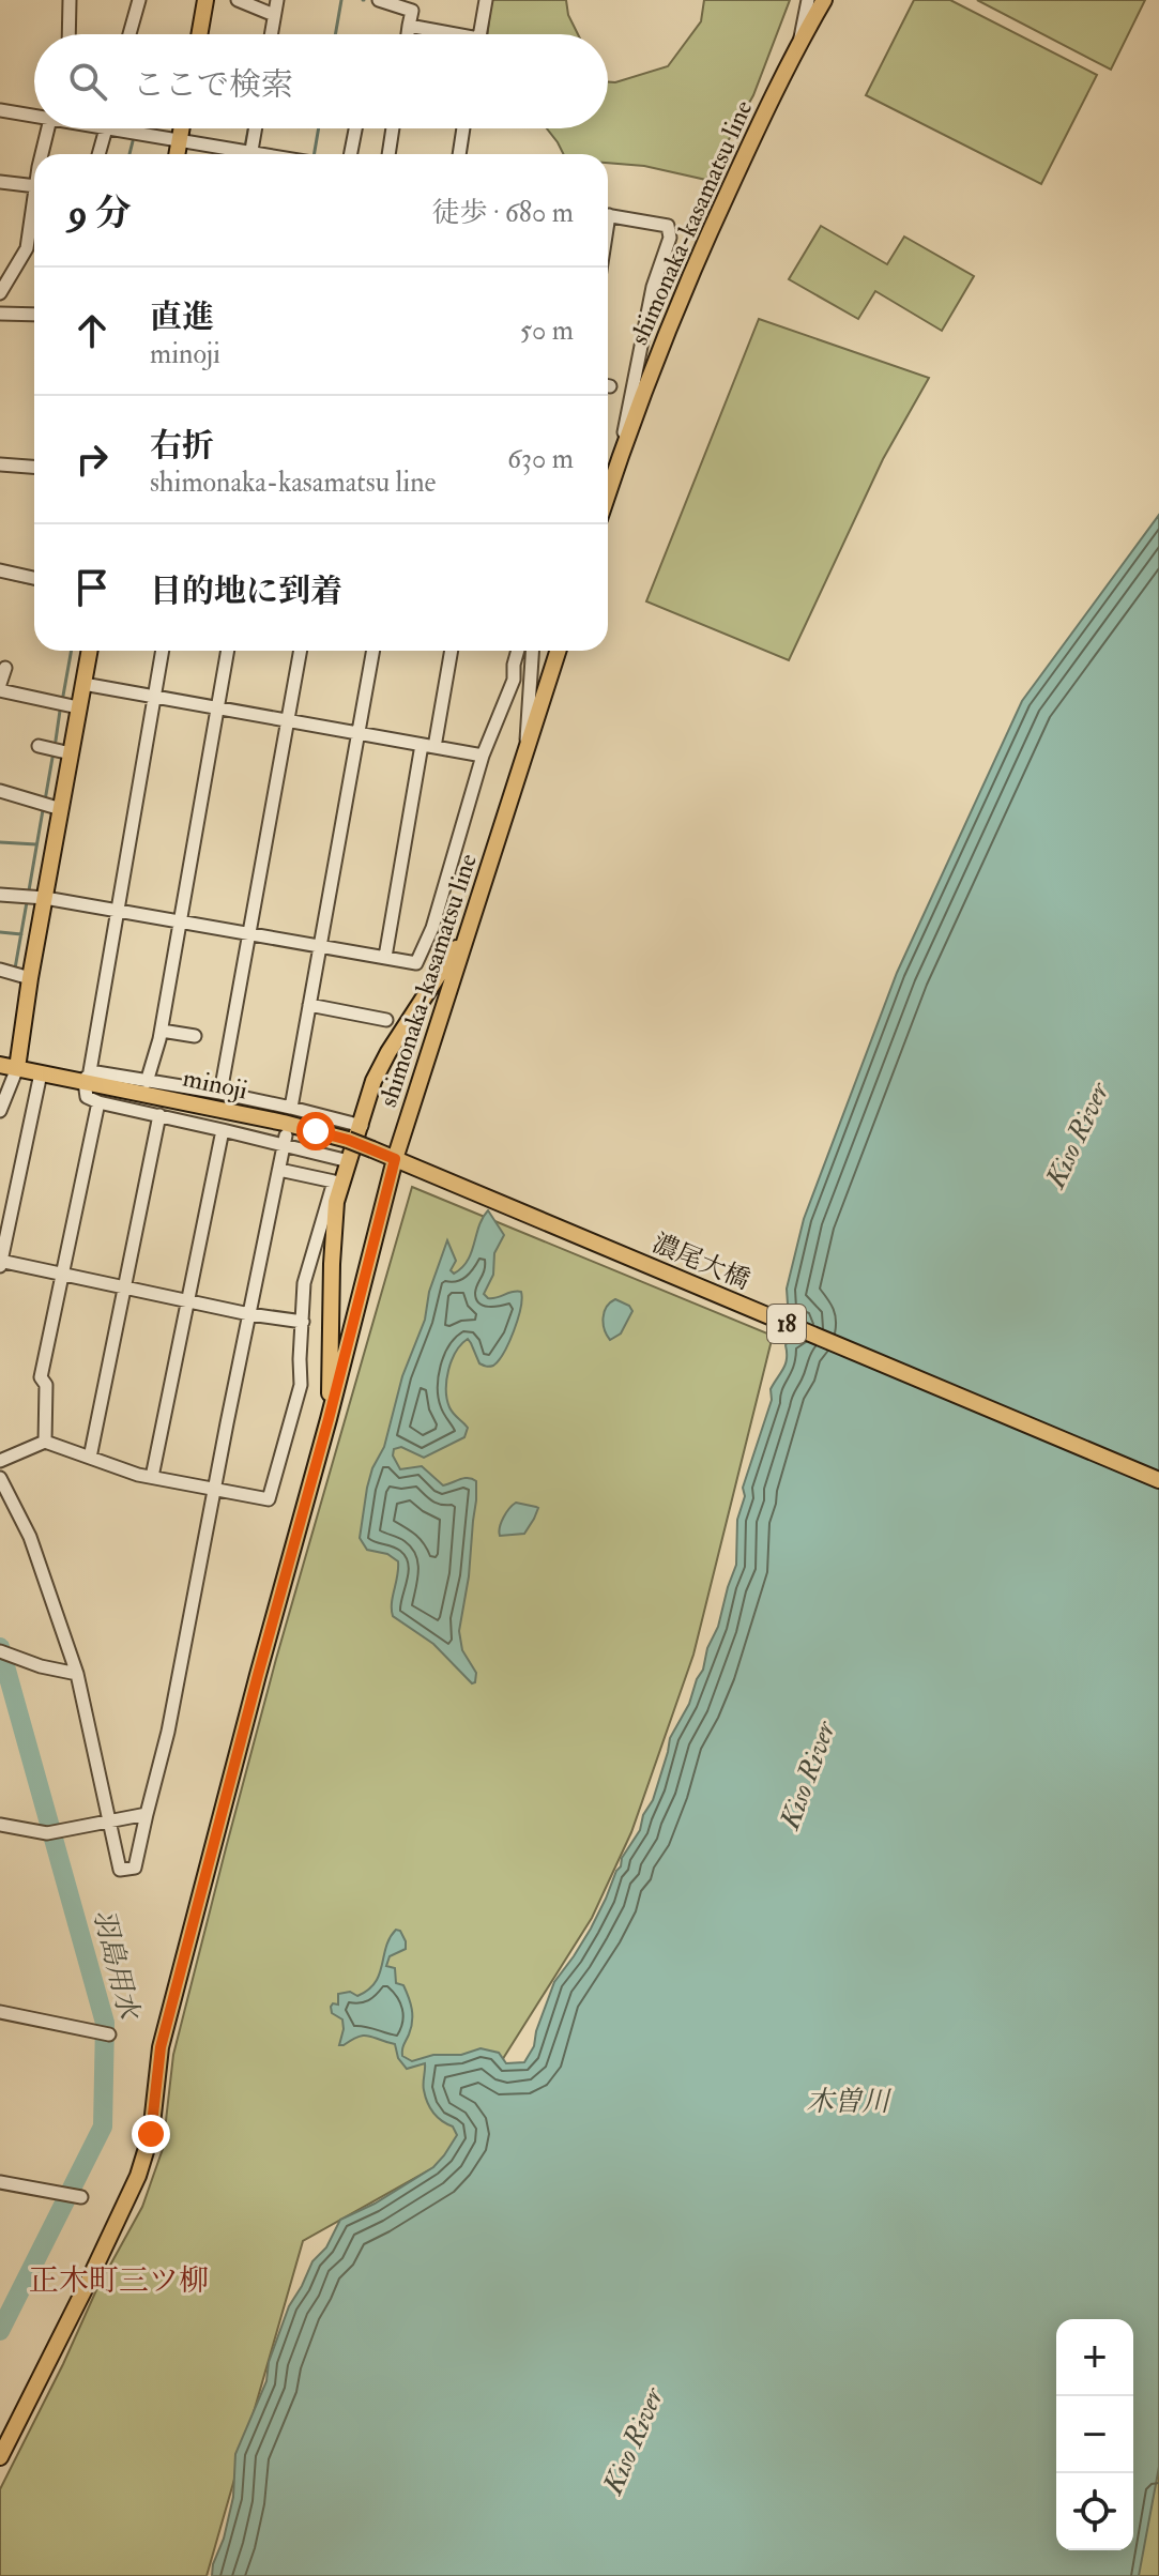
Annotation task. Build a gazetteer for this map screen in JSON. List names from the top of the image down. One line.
{"streets":{"main road":["shimonaka-kasamatsu line","minoji","濃尾大橋","18"]},"crossings":[["shimonaka-kasamatsu line","minoji"],["minoji","濃尾大橋"]],"districts":["正木町三ツ柳"],"water":["Kiso River","羽島用水","木曽川"],"page":{"search":"ここで検索","heading":["9 分","徒歩 · 680 m"],"list":[["直進","minoji","50 m"],["右折","shimonaka-kasamatsu line","630 m"],"目的地に到着"],"map_buttons":["+","−"]}}
